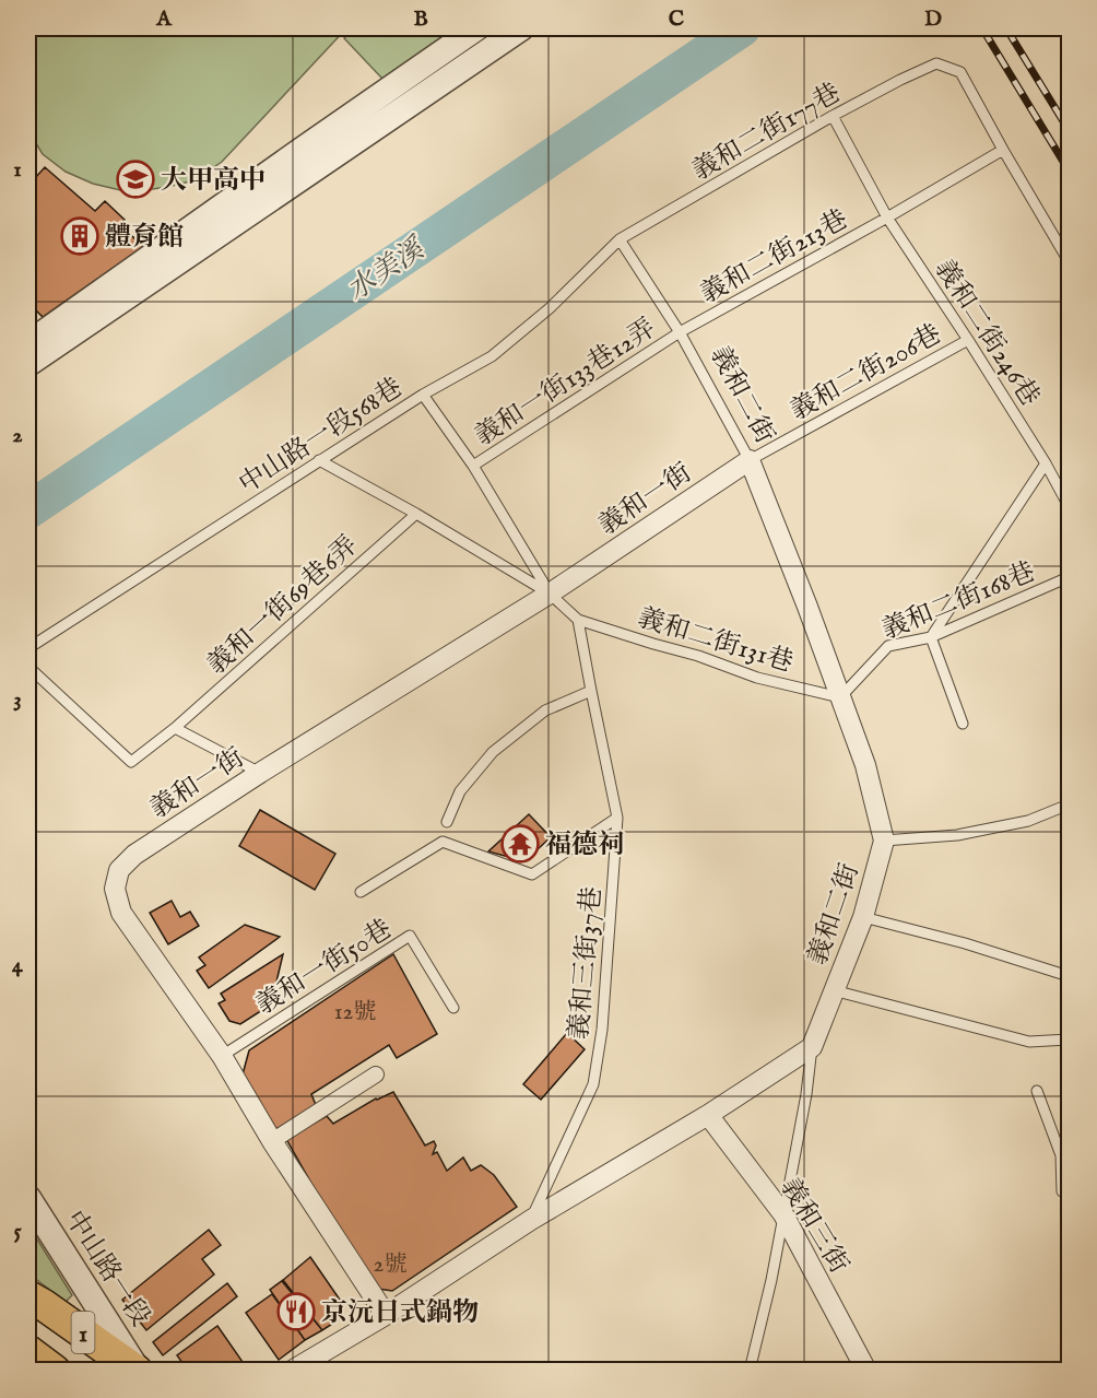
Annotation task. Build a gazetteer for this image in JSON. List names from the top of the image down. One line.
{"streets":{"main road":["1"],"street":["義和二街","義和一街","義和三街","中山路一段"],"lane":["義和二街177巷","義和二街213巷","義和二街246巷","義和二街206巷","義和一街133巷12弄","中山路一段568巷","義和二街168巷","義和一街69巷6弄","義和二街131巷","義和三街37巷","義和一街50巷"]},"crossings":[["義和二街177巷","義和二街213巷"],["義和二街177巷","義和二街"],["義和二街177巷","中山路一段568巷"],["義和二街213巷","義和二街246巷"],["義和二街213巷","義和一街133巷12弄"],["義和二街213巷","義和二街"],["義和二街246巷","義和二街206巷"],["義和二街206巷","義和二街"],["義和二街206巷","義和一街"],["義和一街133巷12弄","義和二街"],["義和二街","中山路一段568巷"],["義和二街","義和一街"],["義和二街","義和二街168巷"],["義和二街","義和二街131巷"],["義和一街","義和一街50巷"],["義和二街168巷","義和二街131巷"],["義和二街131巷","義和三街37巷"],["義和三街37巷","義和一街50巷"],["中山路一段","1"]],"water":["水美溪"],"places":{"school or university":["大甲高中"],"building":["體育館"],"temple":["福德祠"],"restaurant":["京沅日式鍋物"]},"house_numbers":["12號","2號"],"grid":{"columns":["A","B","C","D"],"rows":["1","2","3","4","5"]}}
